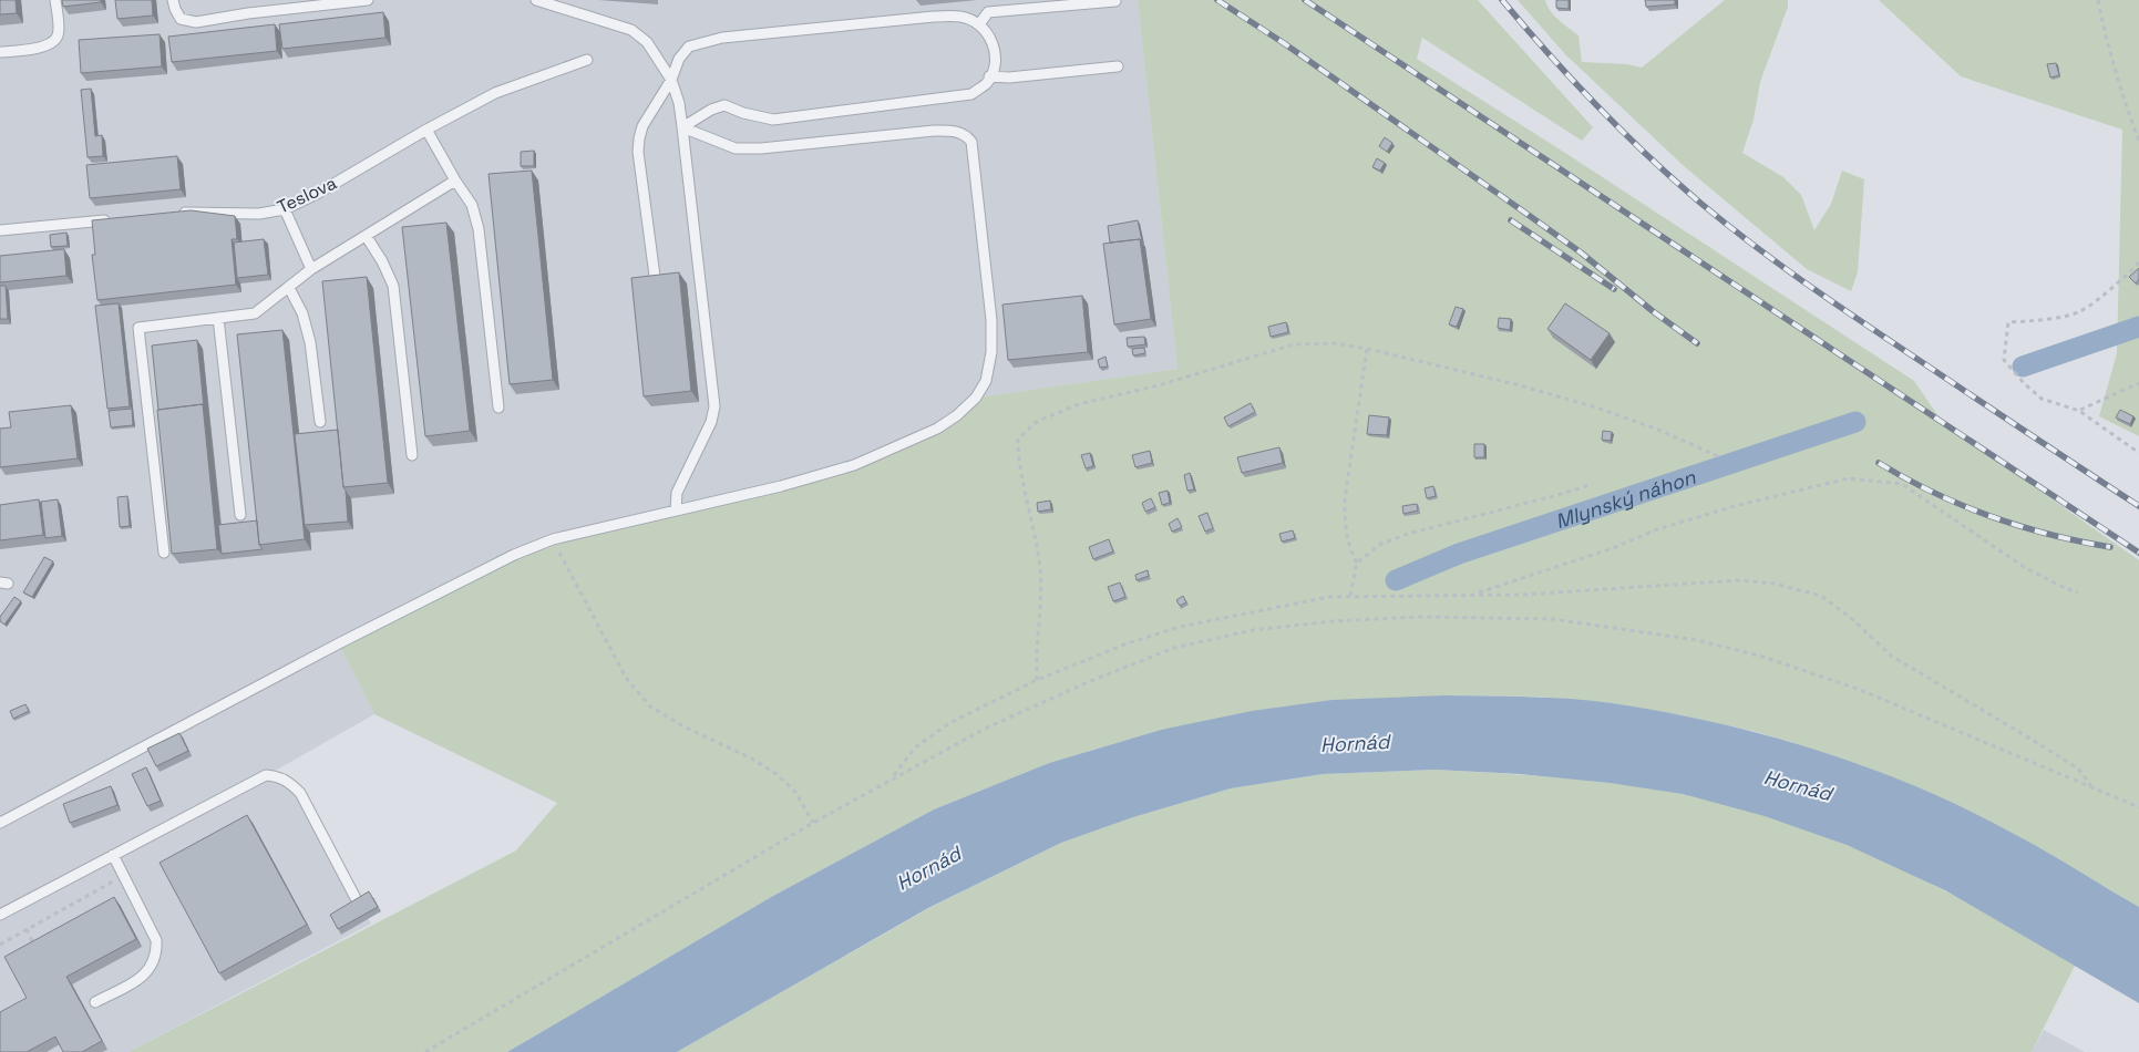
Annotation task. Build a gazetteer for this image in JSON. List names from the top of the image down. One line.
{"streets":{"lane":["Teslova"]},"water":["Mlynský náhon","Hornád"]}
